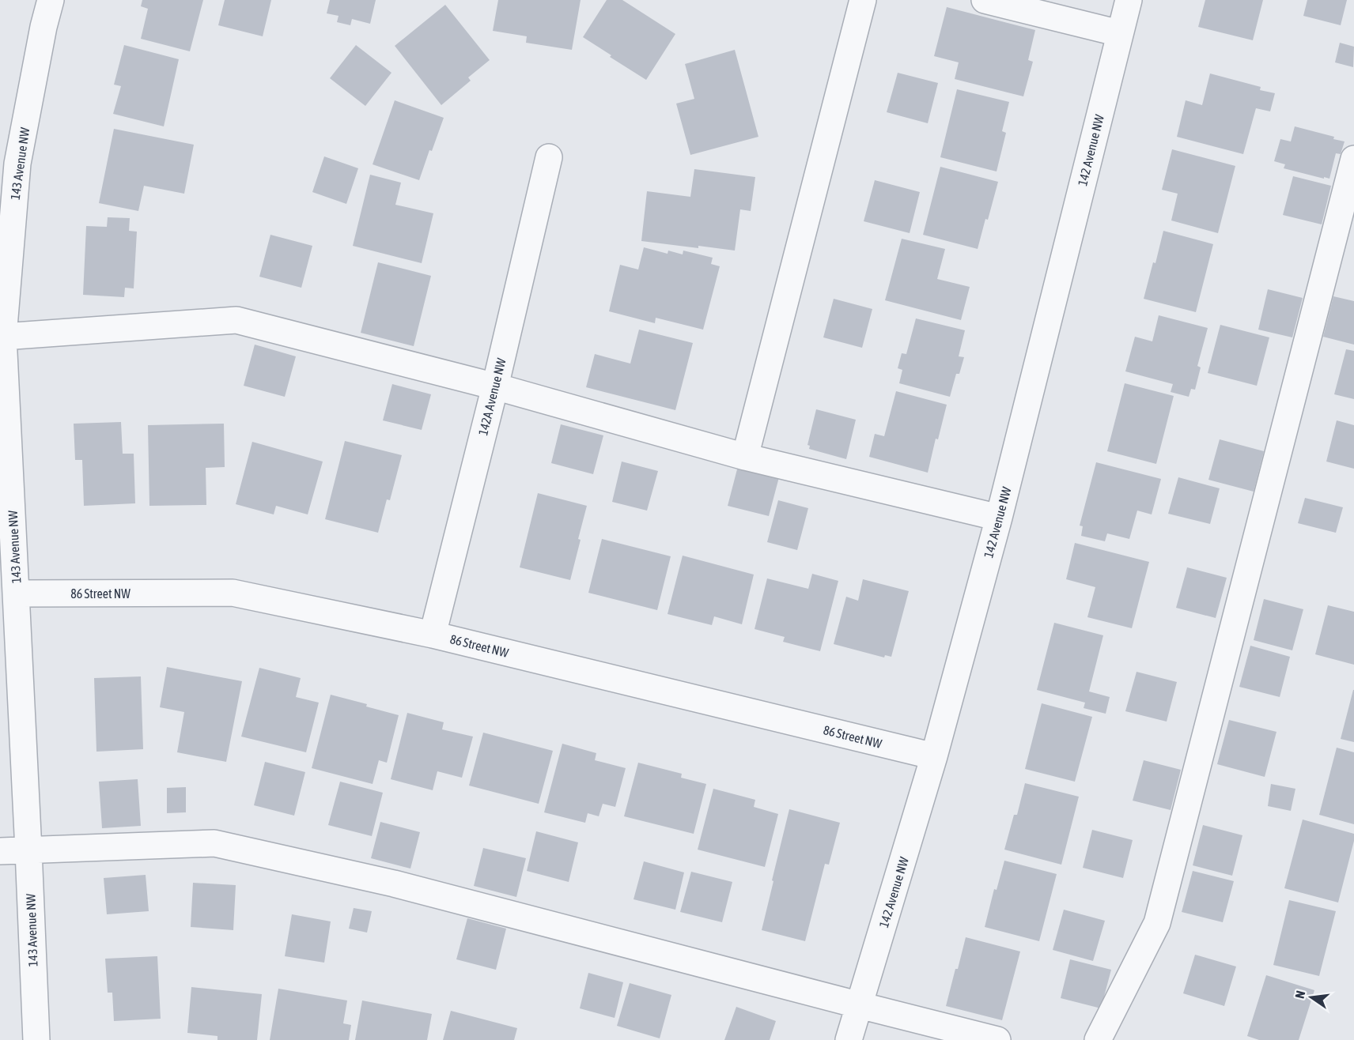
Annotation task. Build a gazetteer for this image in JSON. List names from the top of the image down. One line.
{"streets":{"street":["142 Avenue NW","143 Avenue NW","142A Avenue NW","86 Street NW"]},"crossings":[["142 Avenue NW","86 Street NW"],["143 Avenue NW","86 Street NW"],["142A Avenue NW","86 Street NW"]],"north":"left"}
